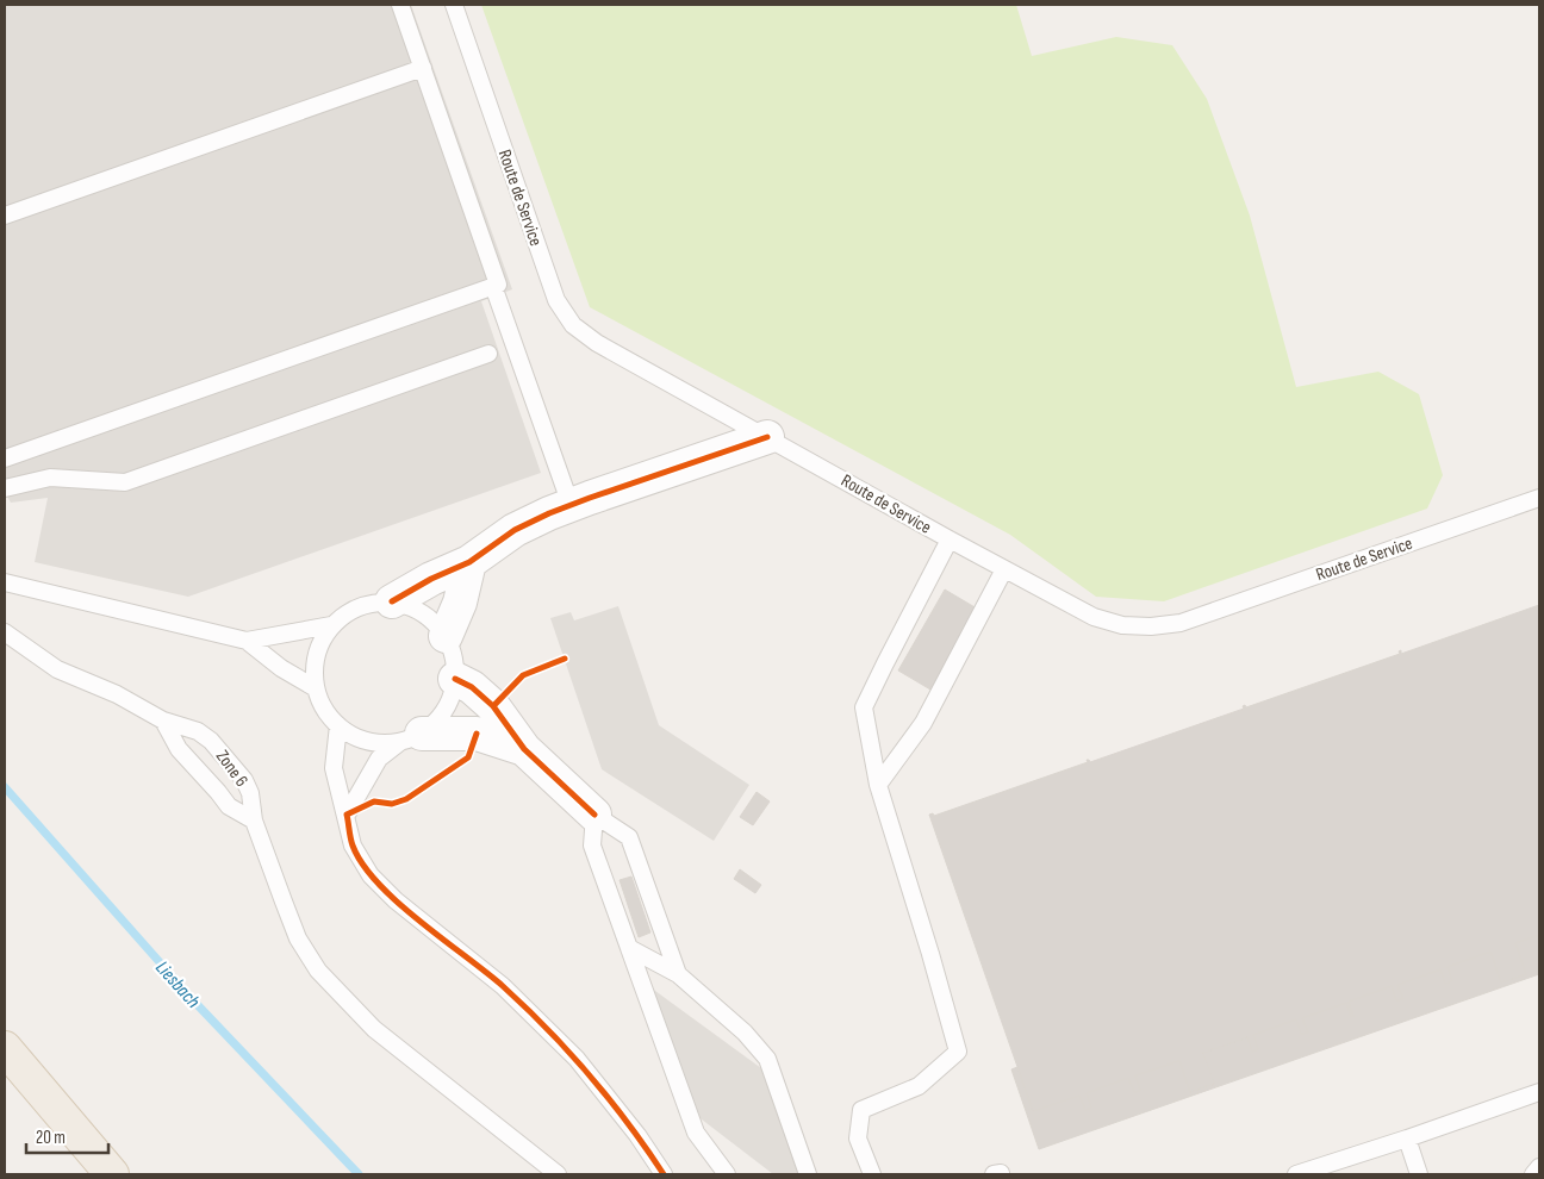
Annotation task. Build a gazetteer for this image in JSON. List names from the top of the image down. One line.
{"streets":{"lane":["Route de Service","Zone 6"]},"water":["Liesbach"],"scale_bar":"20 m"}
